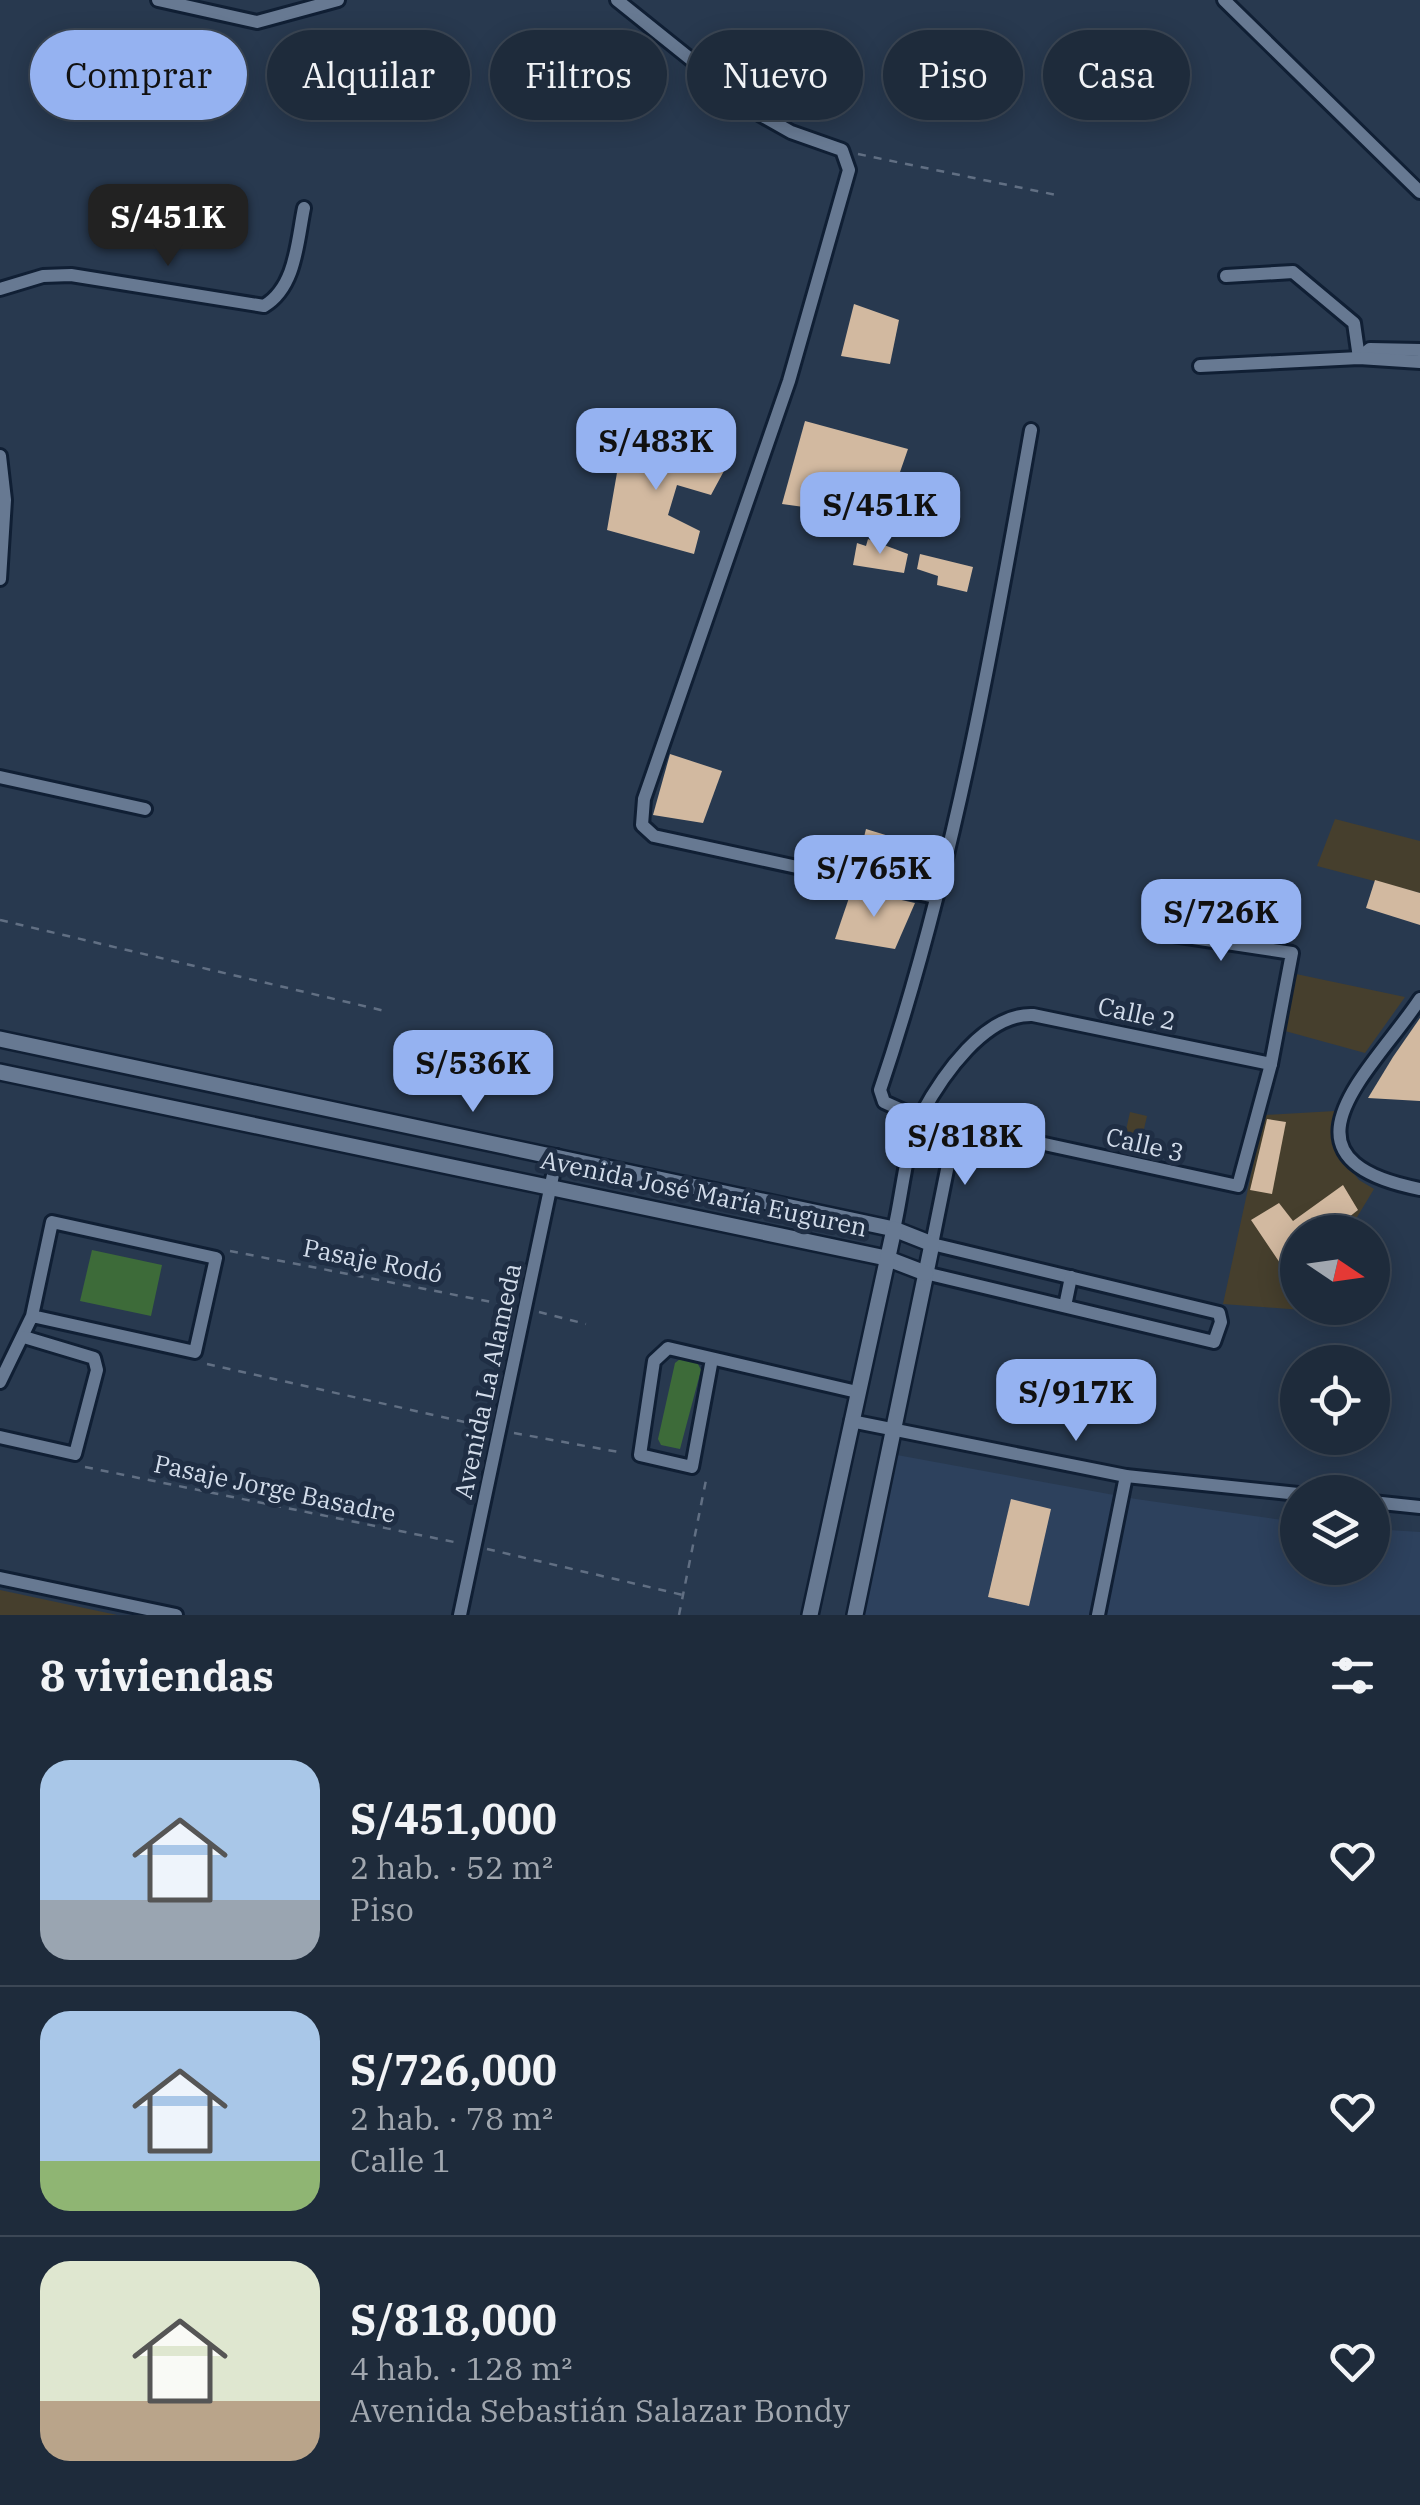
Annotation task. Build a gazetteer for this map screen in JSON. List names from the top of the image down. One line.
{"streets":{"street":["Calle 2","Calle 3","Avenida José María Euguren","Avenida La Alameda"],"path":["Pasaje Rodó","Pasaje Jorge Basadre"]},"crossings":[["Calle 2","Calle 3"],["Avenida José María Euguren","Avenida La Alameda"],["Pasaje Rodó","Avenida La Alameda"],["Avenida La Alameda","Pasaje Jorge Basadre"]],"north":"right","page":{"chip":["Comprar","Alquilar","Filtros","Nuevo","Piso","Casa"],"price":["S/451K","S/483K","S/451K","S/765K","S/726K","S/536K","S/818K","S/917K"],"heading":"8 viviendas","list":[{"name":"S/451,000","note":"2 hab. · 52 m² · Piso"},{"name":"S/726,000","note":"2 hab. · 78 m² · Calle 1"},{"name":"S/818,000","note":"4 hab. · 128 m² · Avenida Sebastián Salazar Bondy"}]}}
